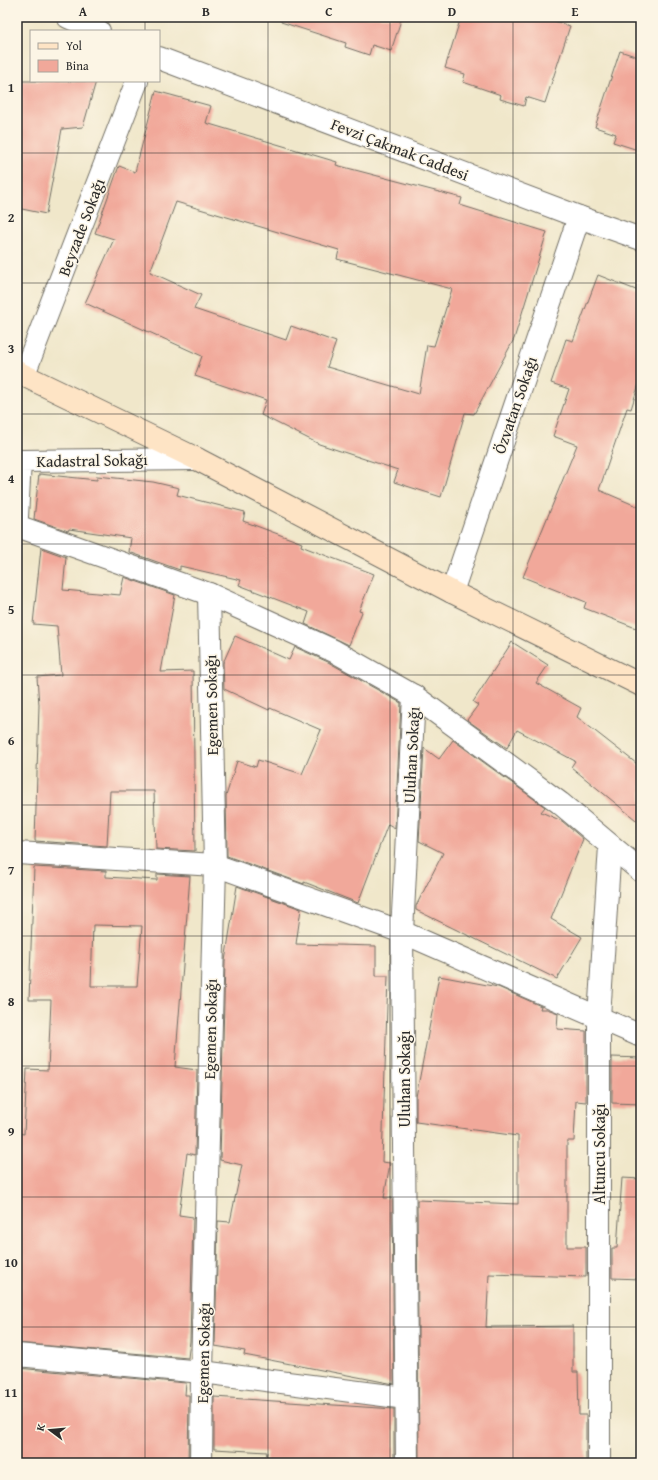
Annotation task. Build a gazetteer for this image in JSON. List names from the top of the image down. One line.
{"streets":{"street":["Fevzi Çakmak Caddesi","Beyzade Sokağı","Özvatan Sokağı","Kadastral Sokağı","Egemen Sokağı","Uluhan Sokağı","Altuncu Sokağı"]},"crossings":[["Fevzi Çakmak Caddesi","Özvatan Sokağı"]],"legend":["Yol","Bina"],"north":"left","grid":{"columns":["A","B","C","D","E"],"rows":["1","2","3","4","5","6","7","8","9","10","11"]}}
